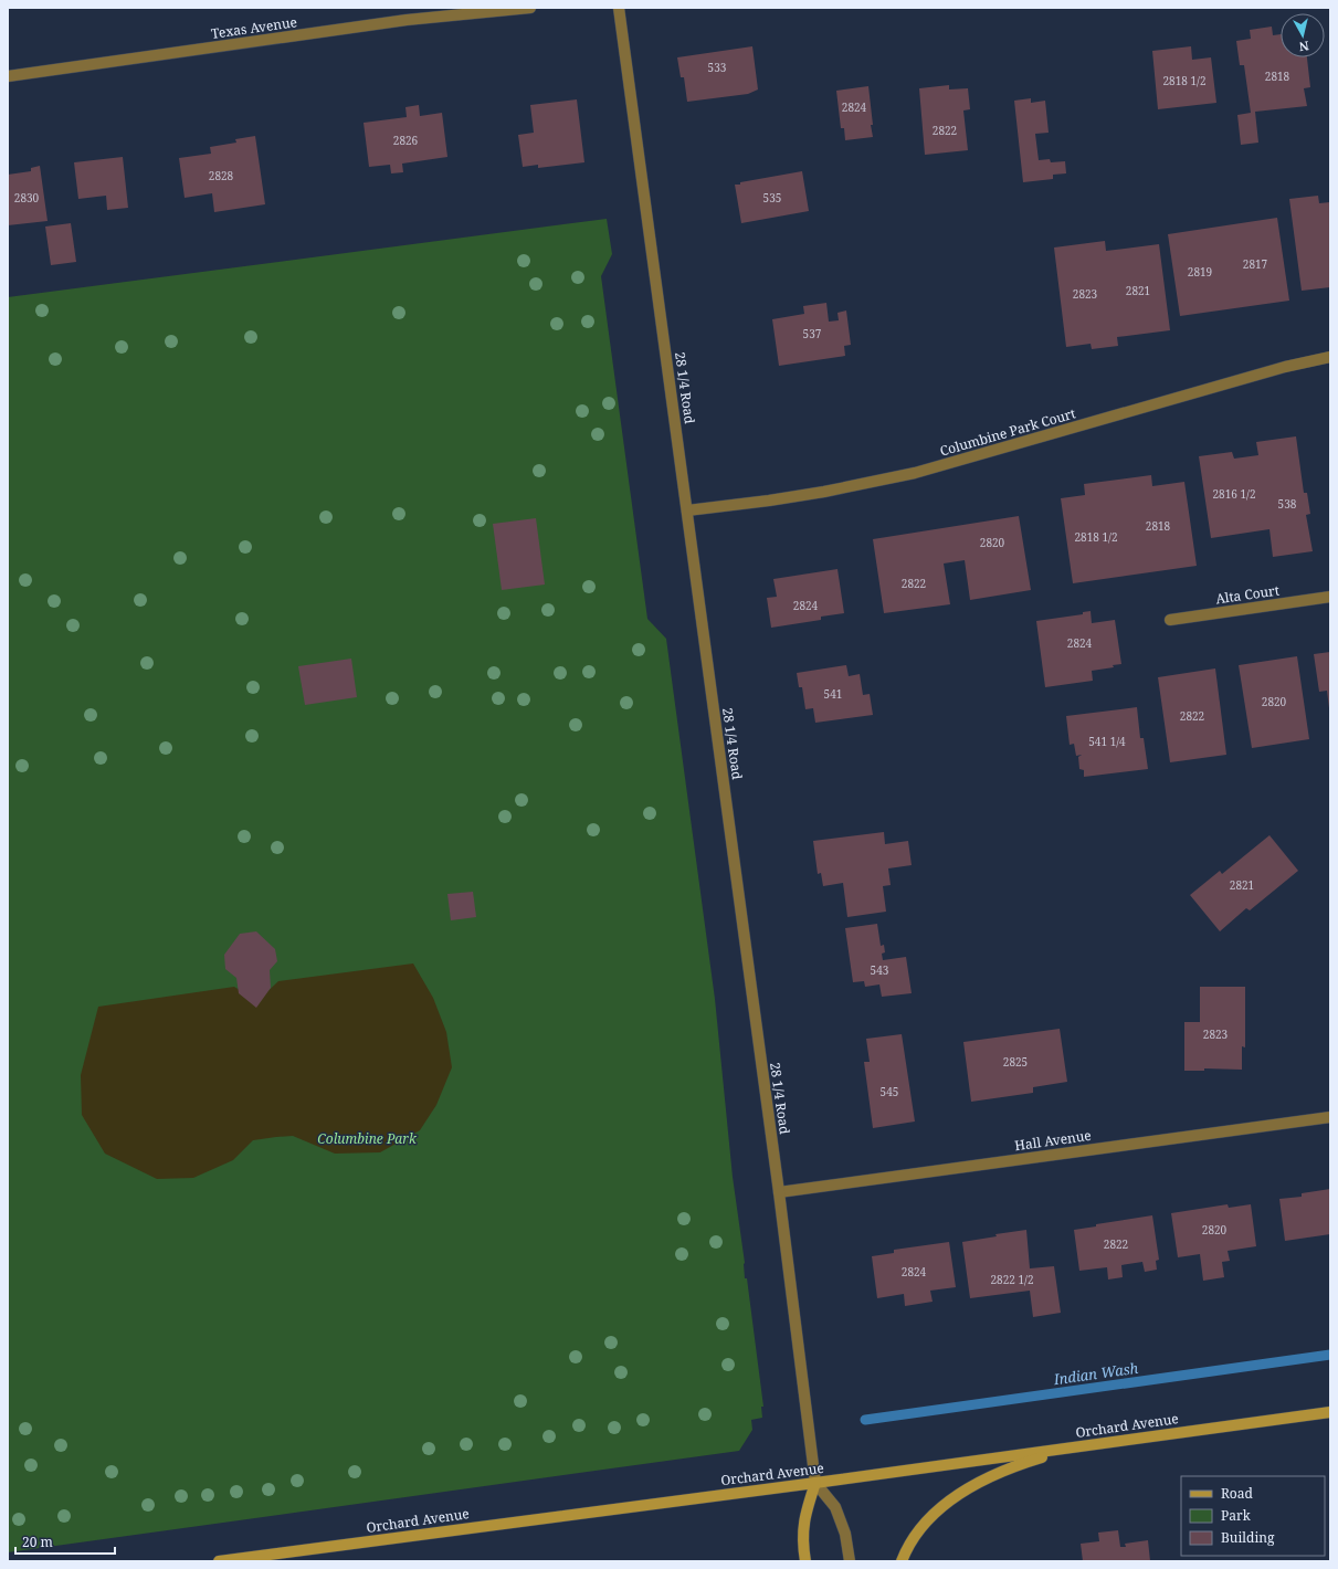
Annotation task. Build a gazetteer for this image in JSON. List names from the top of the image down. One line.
{"streets":{"main road":["28 1/4 Road","Orchard Avenue"],"street":["Texas Avenue","Columbine Park Court","Alta Court","Hall Avenue"]},"crossings":[["28 1/4 Road","Columbine Park Court"],["28 1/4 Road","Hall Avenue"],["28 1/4 Road","Orchard Avenue"]],"water":["Indian Wash"],"parks":["Columbine Park"],"house_numbers":["533","2818","2818 1/2","2824","2822","2826","2828","2830","535","2817","2819","2821","2823","537","2816 1/2","538","2818","2818 1/2","2820","2822","2824","2824","541","2820","2822","541 1/4","2821","543","2823","2825","545","2820","2822","2824","2822 1/2"],"legend":["Road","Park","Building"],"scale_bar":"20 m","north":"bottom"}
